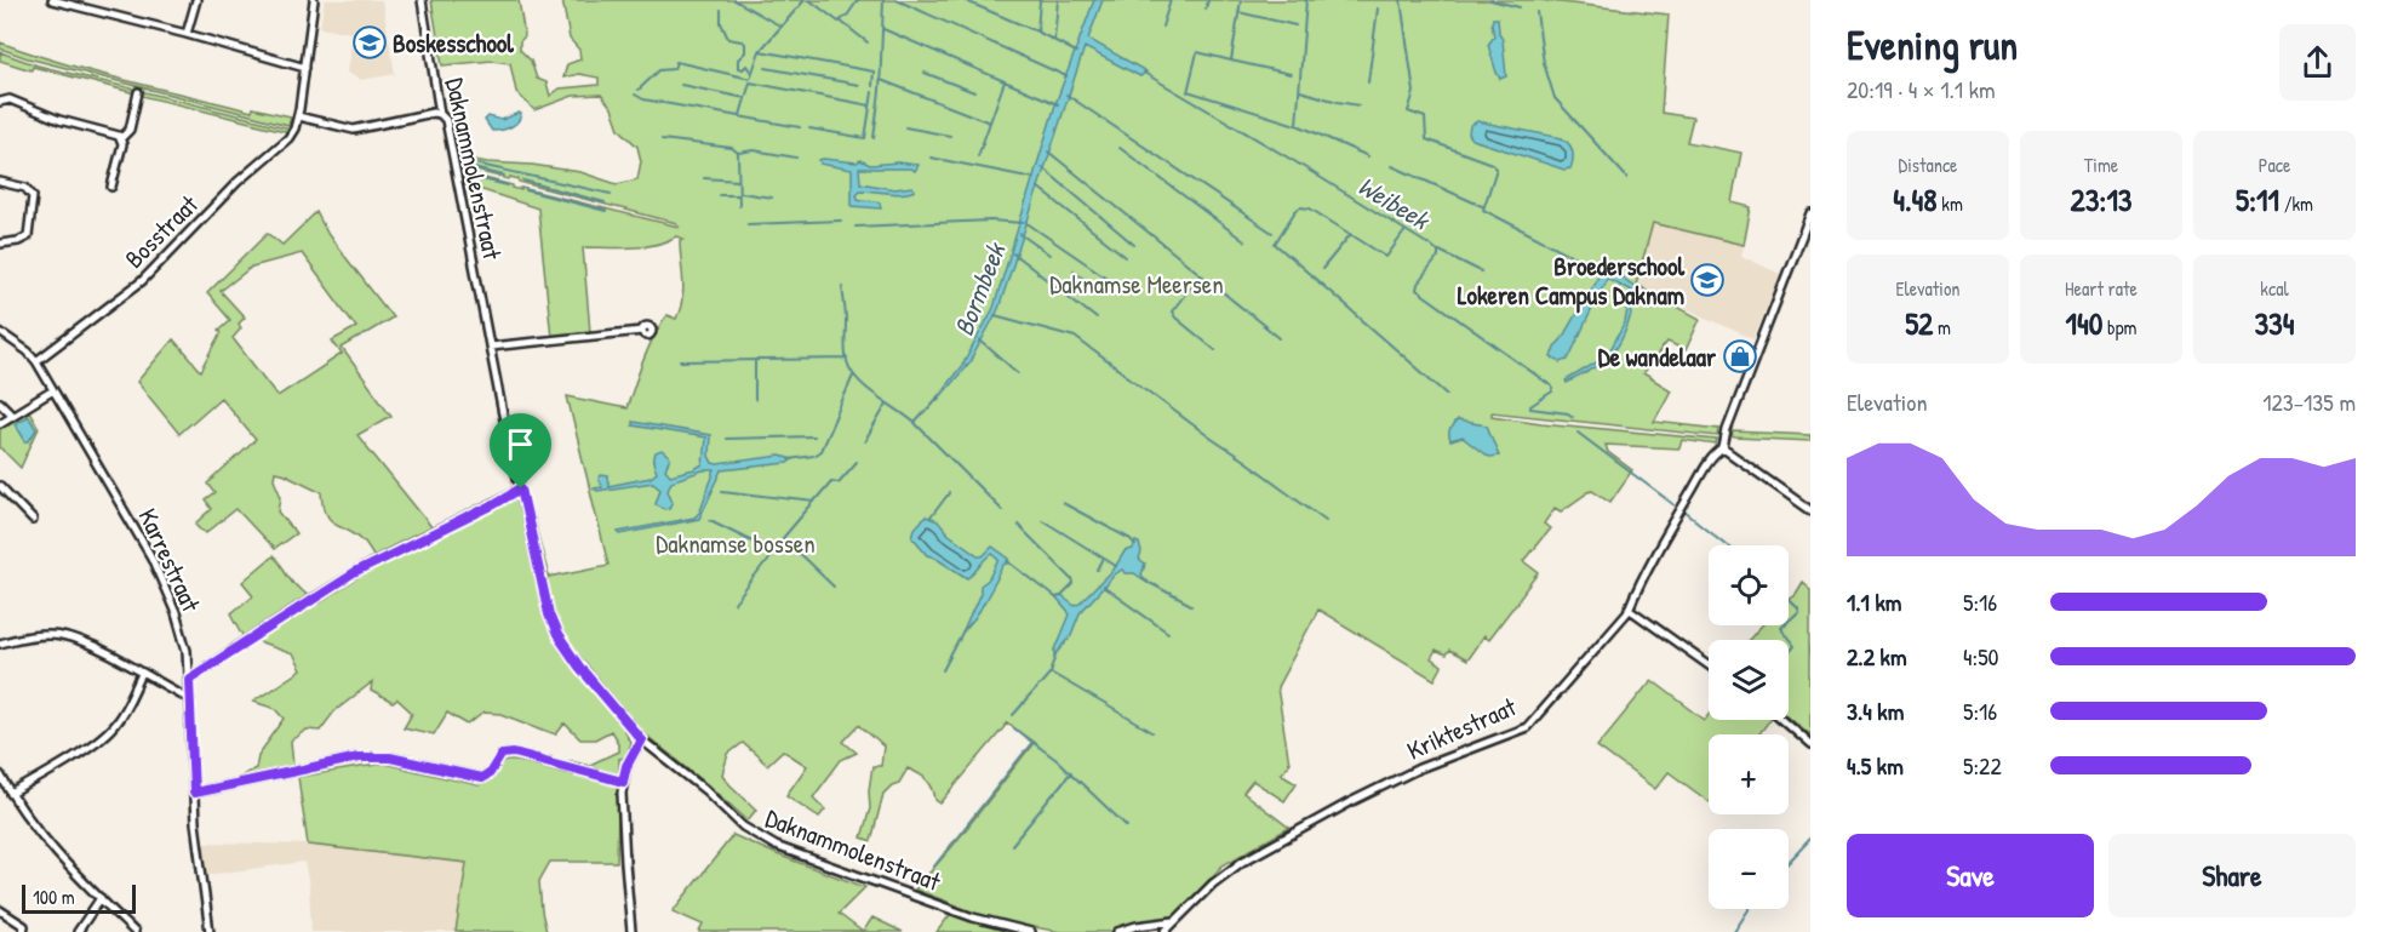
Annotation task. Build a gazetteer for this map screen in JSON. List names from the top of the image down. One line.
{"streets":{"street":["Daknammolenstraat","Bosstraat","Karrestraat","Kriktestraat"]},"crossings":[["Bosstraat","Karrestraat"]],"water":["Weibeek","Bormbeek"],"parks":["Daknamse Meersen","Daknamse bossen"],"places":{"school or university":["Boskesschool","Broederschool Lokeren Campus Daknam"],"shop":["De wandelaar"]},"scale_bar":"100 m","page":{"heading":["Evening run","20:19 · 4 × 1.1 km"],"stats":[["Distance","4.48 km"],["Time","23:13"],["Pace","5:11 /km"],["Elevation","52 m"],["Heart rate","140 bpm"],["kcal","334"]],"chart":["Elevation","123–135 m"],"map_buttons":["+","−"],"list":[{"name":"1.1 km","note":"5:16"},{"name":"2.2 km","note":"4:50"},{"name":"3.4 km","note":"5:16"},{"name":"4.5 km","note":"5:22"}],"buttons":["Save","Share"],"scale":"100 m"}}
